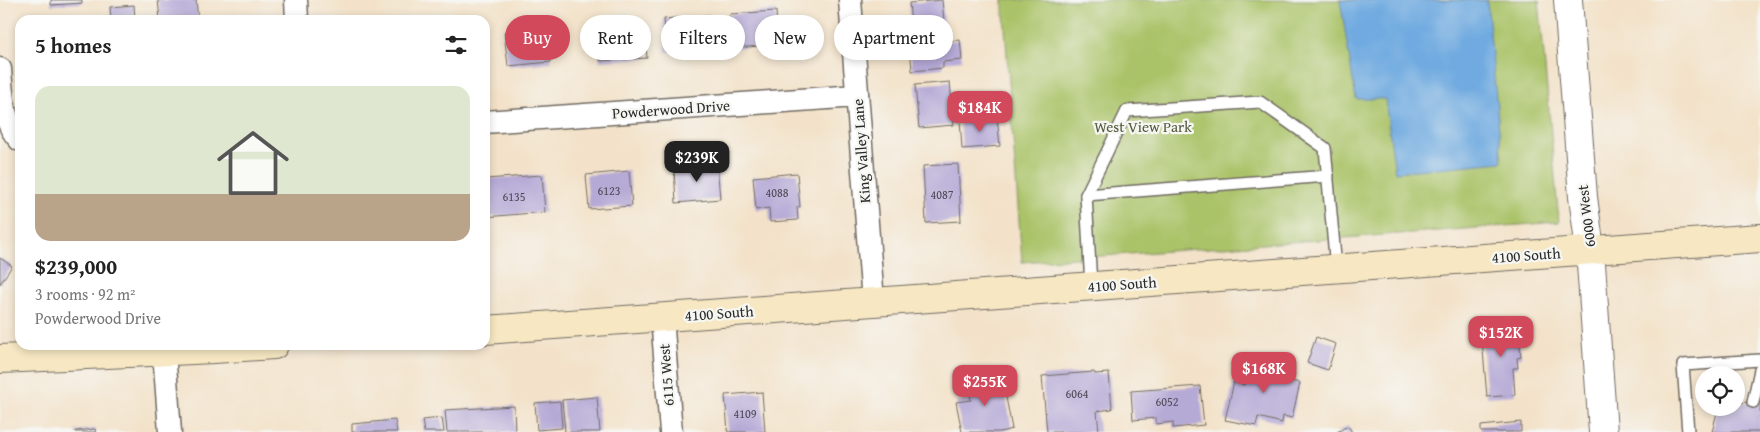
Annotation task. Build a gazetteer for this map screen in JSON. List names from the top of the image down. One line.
{"streets":{"main road":["4100 South"],"street":["Powderwood Drive","King Valley Lane","6000 West","6115 West"]},"crossings":[["Powderwood Drive","King Valley Lane"],["King Valley Lane","4100 South"],["6000 West","4100 South"],["4100 South","6115 West"]],"parks":["West View Park"],"house_numbers":["6123","4088","4087","6135","6064","6052","4109"],"page":{"chip":["Buy","Rent","Filters","New","Apartment"],"heading":"5 homes","list":[{"name":"$239,000","note":"3 rooms · 92 m² · Powderwood Drive"}],"price":["$184K","$239K","$152K","$168K","$255K"]}}
